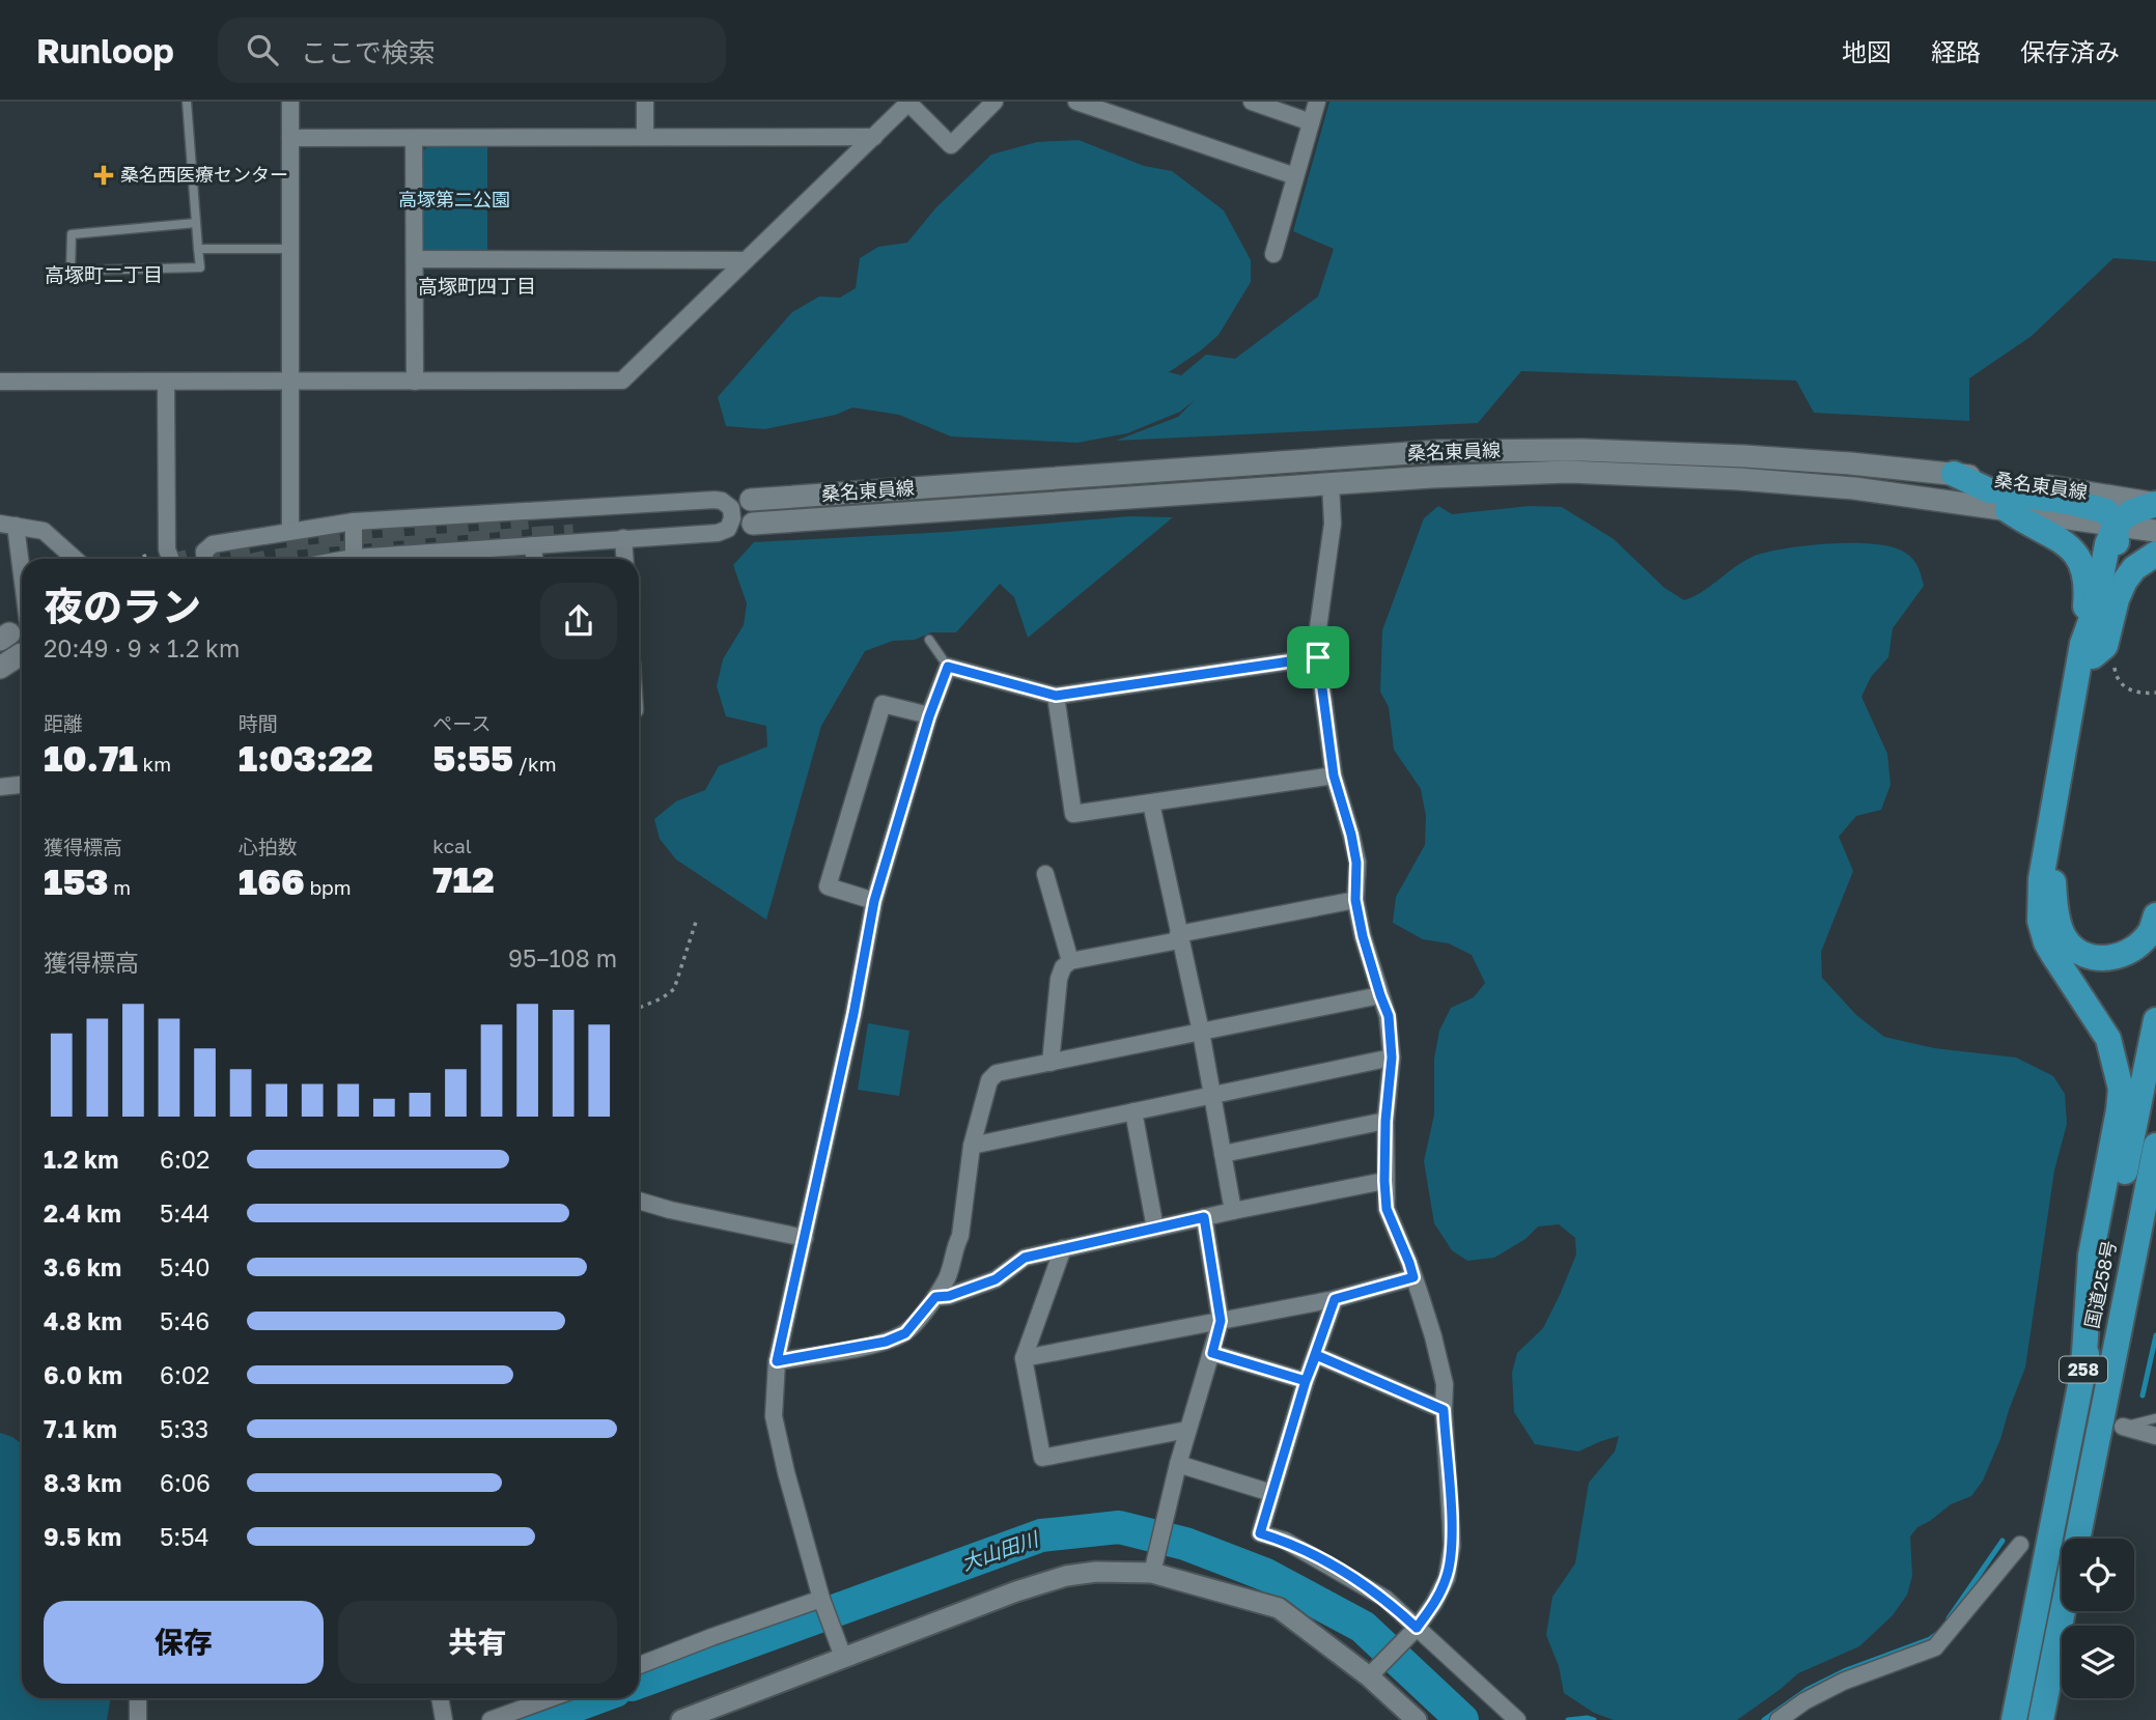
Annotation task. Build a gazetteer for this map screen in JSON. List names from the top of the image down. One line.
{"streets":{"highway":["国道258号","258"],"main road":["桑名東員線"]},"districts":["高塚町二丁目","高塚町四丁目"],"water":["大山田川"],"parks":["高塚第二公園"],"places":{"health":["桑名西医療センター"]},"page":{"header":"Runloop","search":"ここで検索","nav":["地図","経路","保存済み"],"heading":["夜のラン","20:49 · 9 × 1.2 km"],"stats":[["距離","10.71 km"],["時間","1:03:22"],["ペース","5:55 /km"],["獲得標高","153 m"],["心拍数","166 bpm"],["kcal","712"]],"chart":["獲得標高","95–108 m"],"list":[{"name":"1.2 km","note":"6:02"},{"name":"2.4 km","note":"5:44"},{"name":"3.6 km","note":"5:40"},{"name":"4.8 km","note":"5:46"},{"name":"6.0 km","note":"6:02"},{"name":"7.1 km","note":"5:33"},{"name":"8.3 km","note":"6:06"},{"name":"9.5 km","note":"5:54"}],"buttons":["保存","共有"]}}
